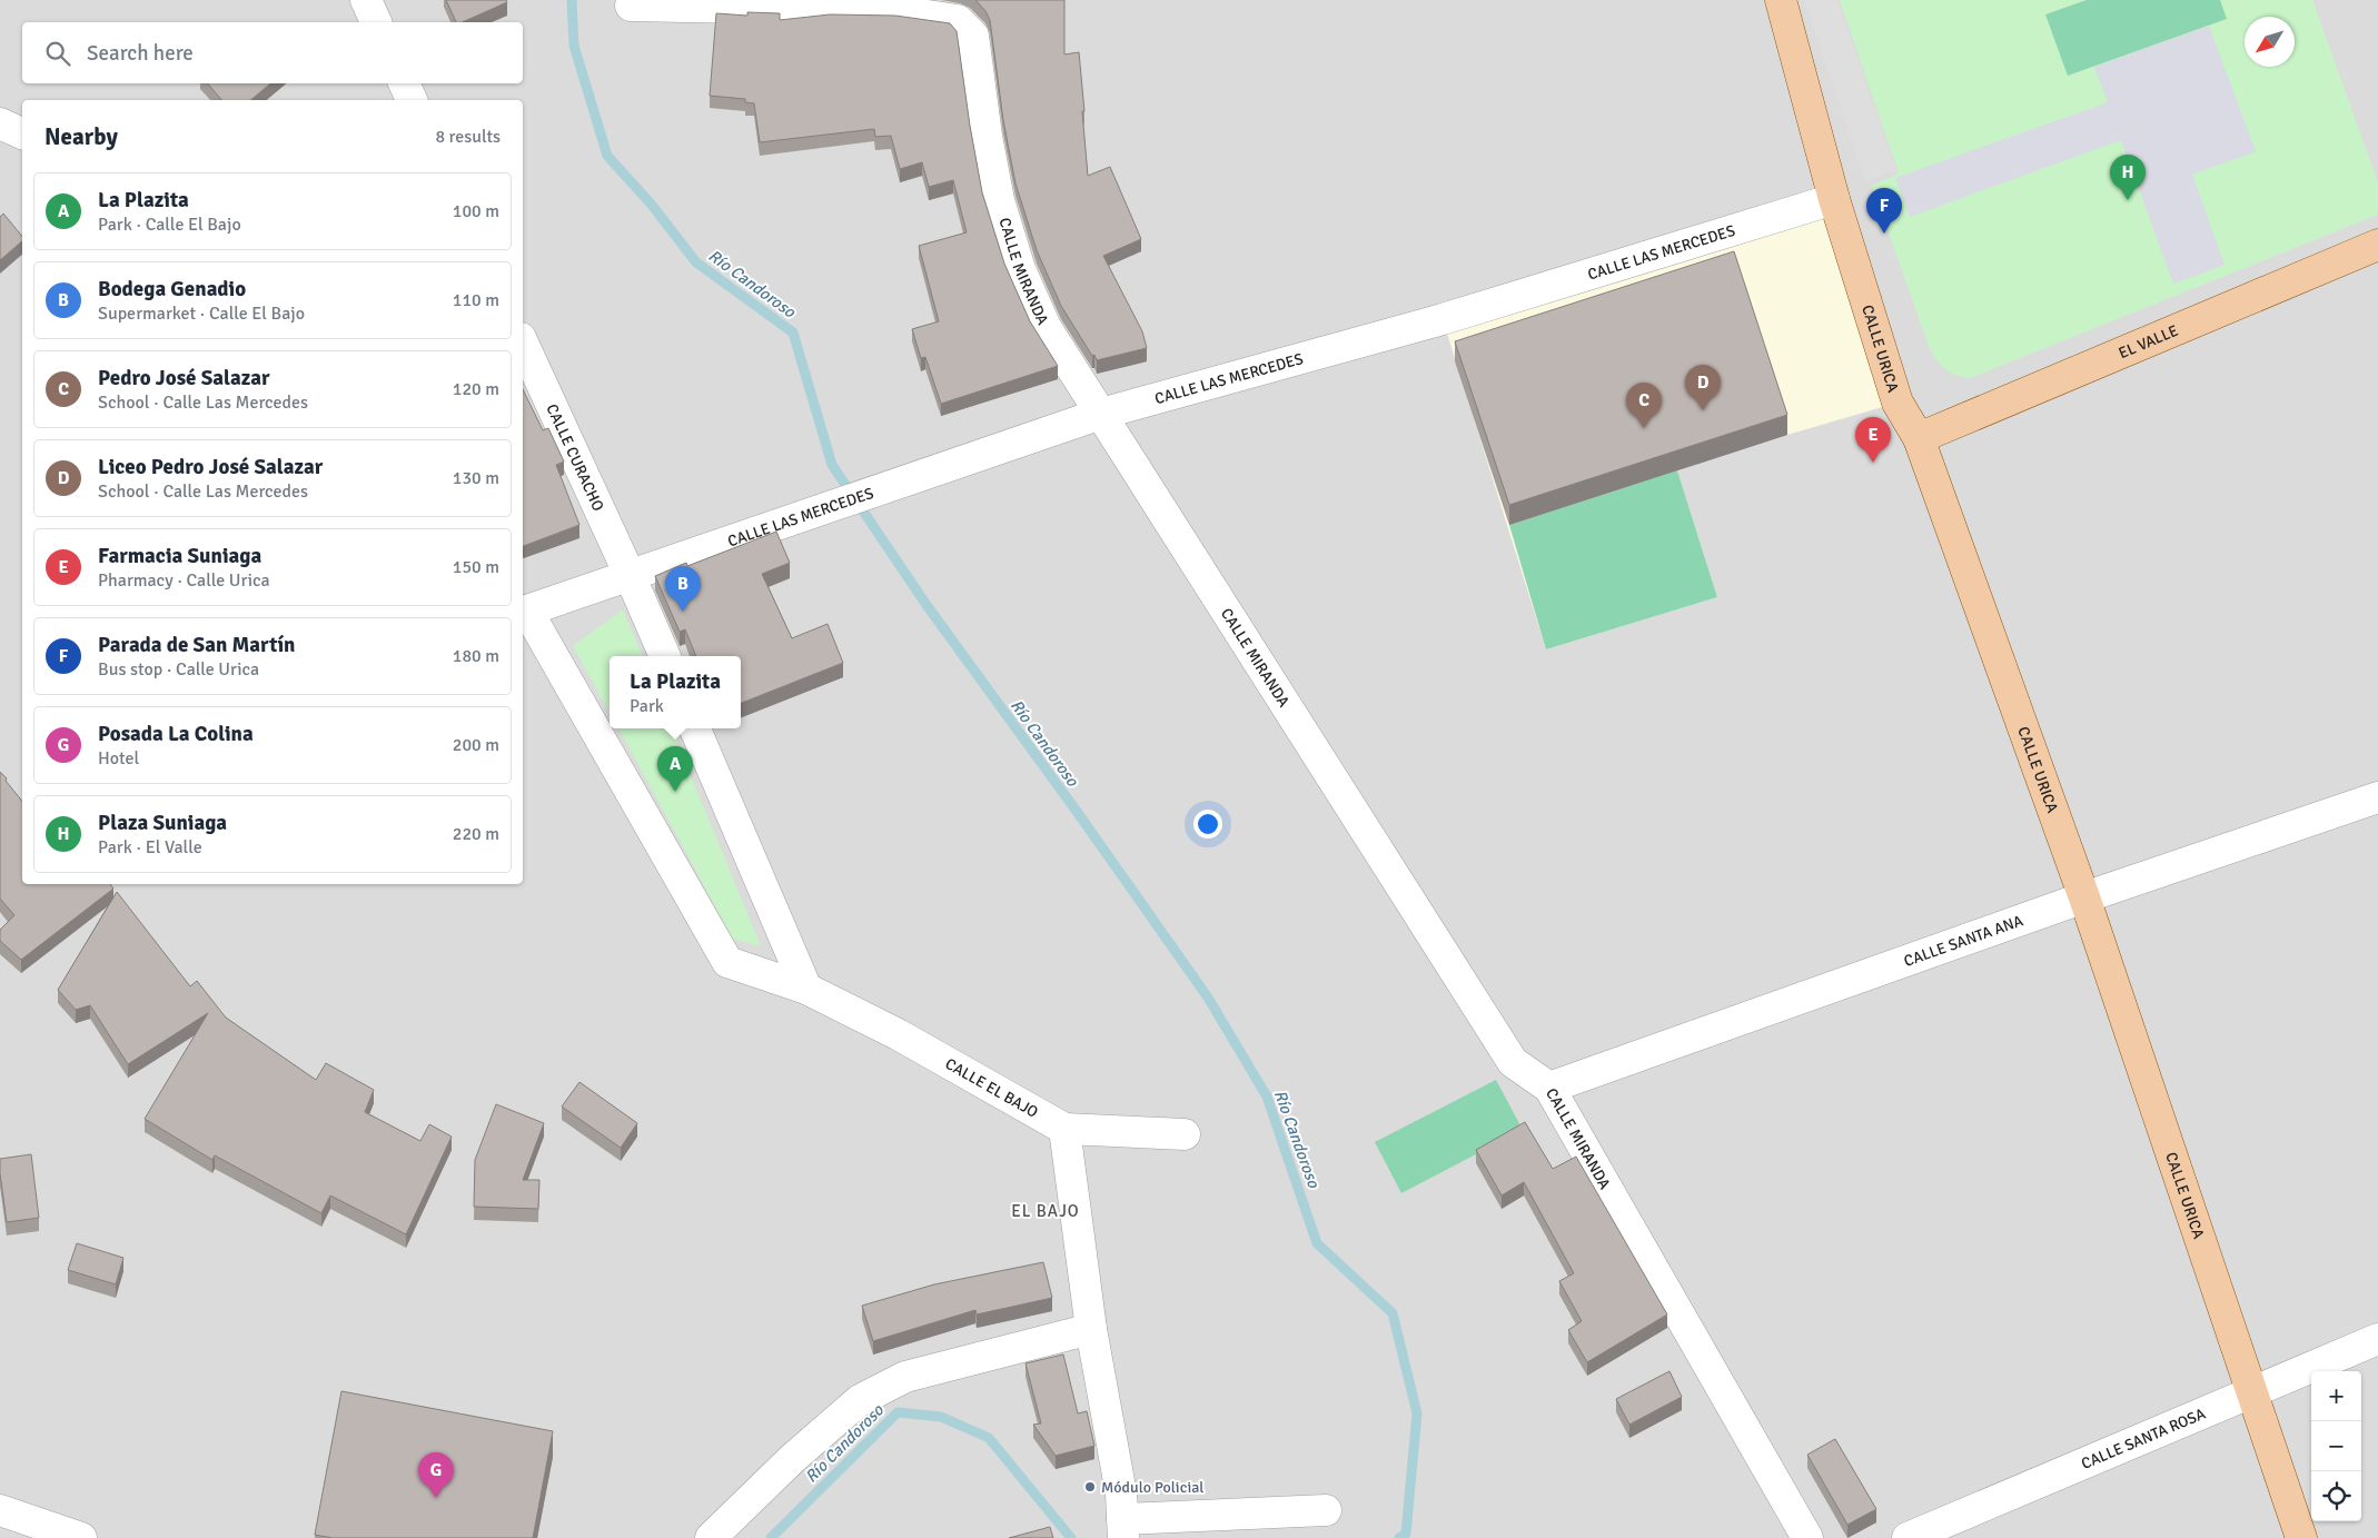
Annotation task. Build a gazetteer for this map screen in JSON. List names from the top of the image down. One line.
{"streets":{"main road":["EL VALLE","CALLE URICA"],"street":["CALLE LAS MERCEDES","CALLE MIRANDA","CALLE CURACHO","CALLE SANTA ANA","CALLE EL BAJO","CALLE SANTA ROSA"]},"crossings":[["CALLE LAS MERCEDES","CALLE MIRANDA"],["CALLE LAS MERCEDES","CALLE URICA"],["CALLE LAS MERCEDES","CALLE CURACHO"],["CALLE LAS MERCEDES","CALLE EL BAJO"],["CALLE MIRANDA","CALLE SANTA ANA"],["EL VALLE","CALLE URICA"],["CALLE URICA","CALLE SANTA ANA"],["CALLE URICA","CALLE SANTA ROSA"]],"districts":["EL BAJO"],"water":["Río Candoroso"],"places":["Módulo Policial"],"north":"bottom left","page":{"search":"Search here","heading":["Nearby","8 results"],"pins":["H","F","D","C","E","B","A","G"],"list":[{"mark":"A","name":"La Plazita","note":"Park · Calle El Bajo","value":"100 m"},{"mark":"B","name":"Bodega Genadio","note":"Supermarket · Calle El Bajo","value":"110 m"},{"mark":"C","name":"Pedro José Salazar","note":"School · Calle Las Mercedes","value":"120 m"},{"mark":"D","name":"Liceo Pedro José Salazar","note":"School · Calle Las Mercedes","value":"130 m"},{"mark":"E","name":"Farmacia Suniaga","note":"Pharmacy · Calle Urica","value":"150 m"},{"mark":"F","name":"Parada de San Martín","note":"Bus stop · Calle Urica","value":"180 m"},{"mark":"G","name":"Posada La Colina","note":"Hotel","value":"200 m"},{"mark":"H","name":"Plaza Suniaga","note":"Park · El Valle","value":"220 m"}],"popup":["La Plazita","Park"],"map_buttons":["+","−"]}}
